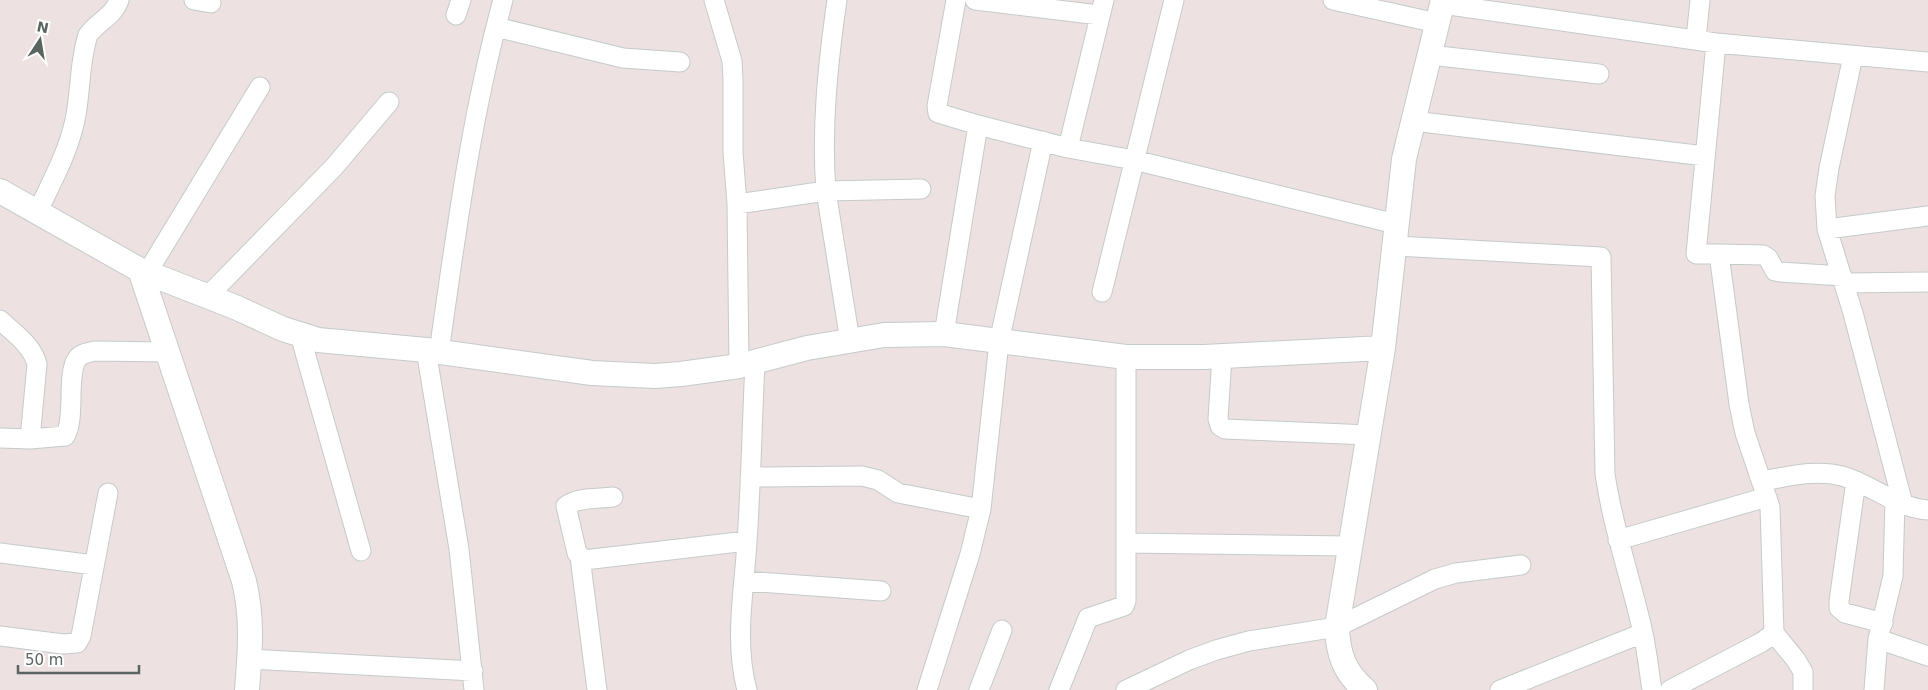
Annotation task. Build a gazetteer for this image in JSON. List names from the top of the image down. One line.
{"scale_bar":"50 m","north":"top"}
